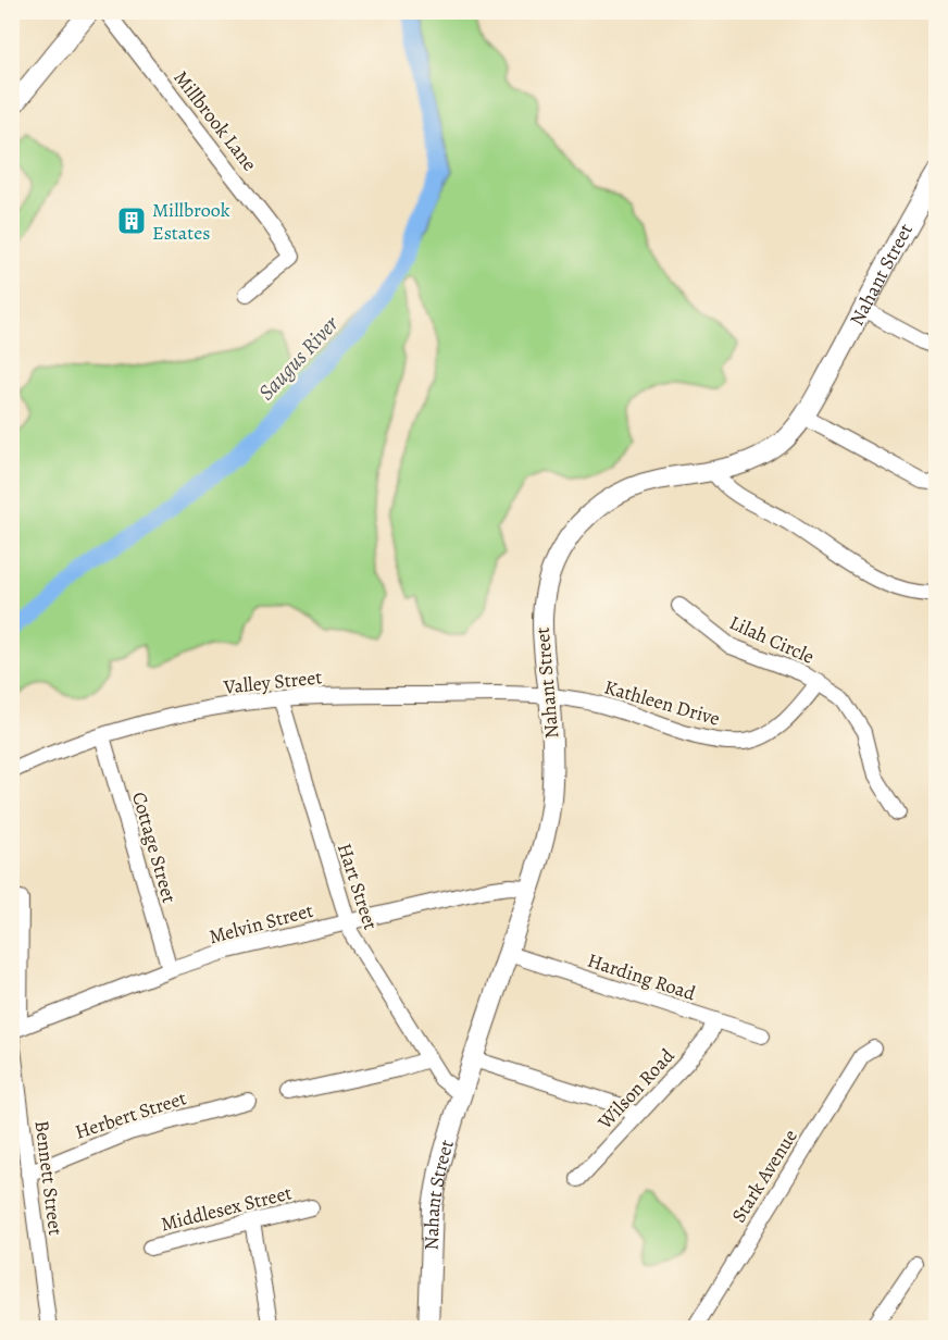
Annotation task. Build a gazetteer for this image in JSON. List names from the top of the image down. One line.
{"streets":{"main road":["Nahant Street"],"street":["Millbrook Lane","Lilah Circle","Valley Street","Kathleen Drive","Cottage Street","Hart Street","Melvin Street","Harding Road","Wilson Road","Herbert Street","Stark Avenue","Bennett Street","Middlesex Street"]},"crossings":[["Nahant Street","Valley Street"],["Nahant Street","Kathleen Drive"],["Nahant Street","Hart Street"],["Nahant Street","Melvin Street"],["Nahant Street","Harding Road"],["Lilah Circle","Kathleen Drive"],["Valley Street","Kathleen Drive"],["Valley Street","Cottage Street"],["Valley Street","Hart Street"],["Cottage Street","Melvin Street"],["Hart Street","Melvin Street"],["Melvin Street","Bennett Street"],["Harding Road","Wilson Road"],["Herbert Street","Bennett Street"]],"water":["Saugus River"],"places":{"building":["Millbrook Estates"]}}
